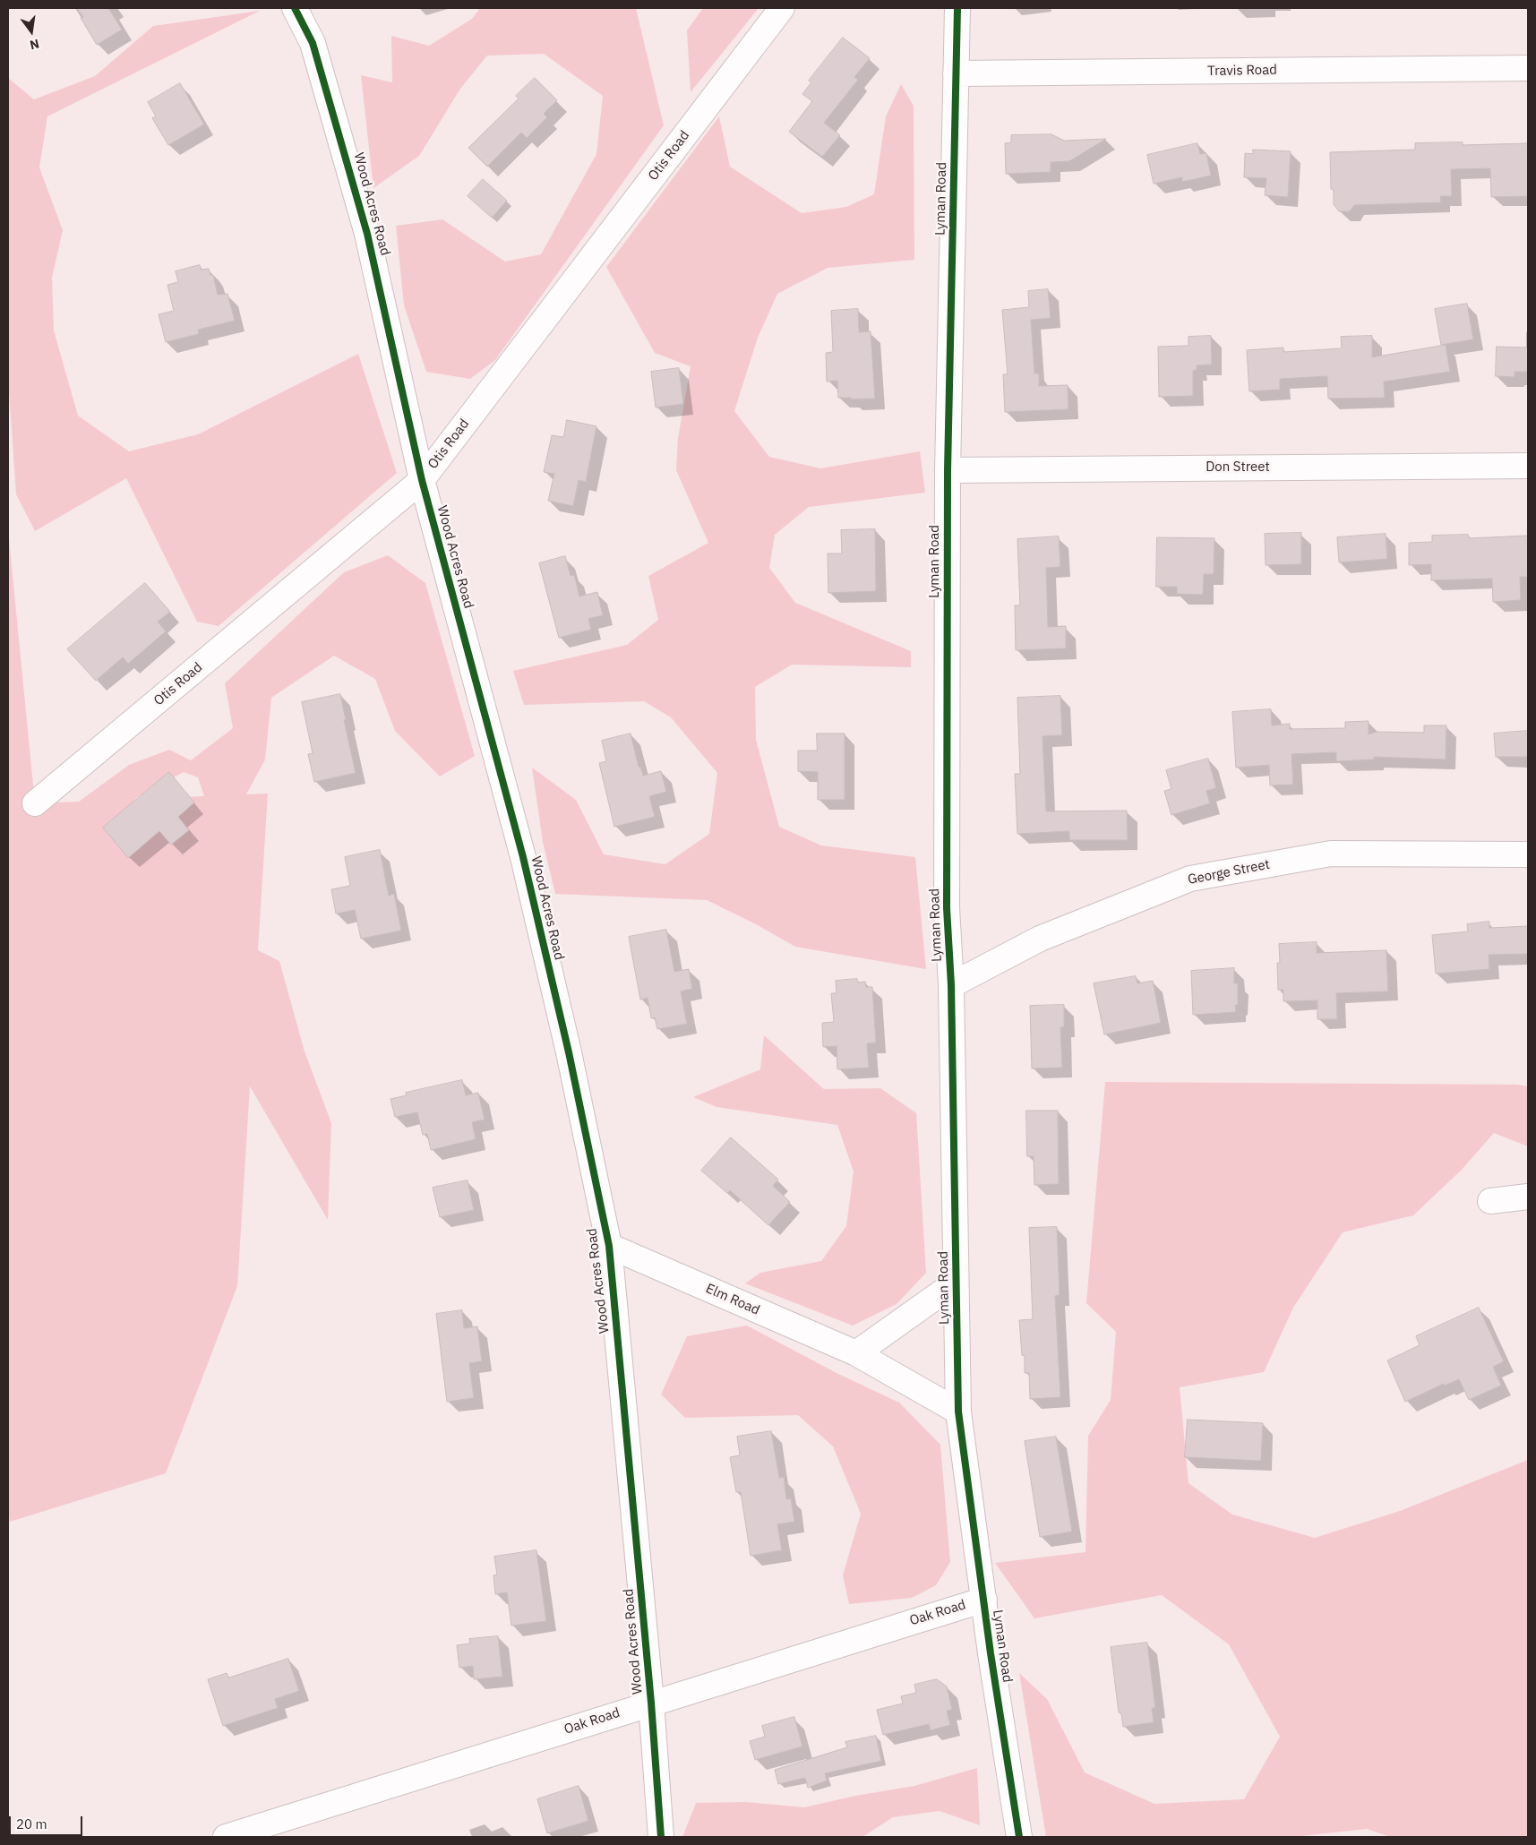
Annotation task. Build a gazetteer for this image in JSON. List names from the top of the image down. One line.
{"streets":{"street":["Travis Road","Otis Road","Lyman Road","Wood Acres Road","Don Street","George Street","Elm Road","Oak Road"]},"crossings":[["Travis Road","Lyman Road"],["Otis Road","Wood Acres Road"],["Lyman Road","Don Street"],["Lyman Road","George Street"],["Lyman Road","Elm Road"],["Lyman Road","Oak Road"],["Wood Acres Road","Elm Road"],["Wood Acres Road","Oak Road"]],"scale_bar":"20 m","north":"bottom"}
